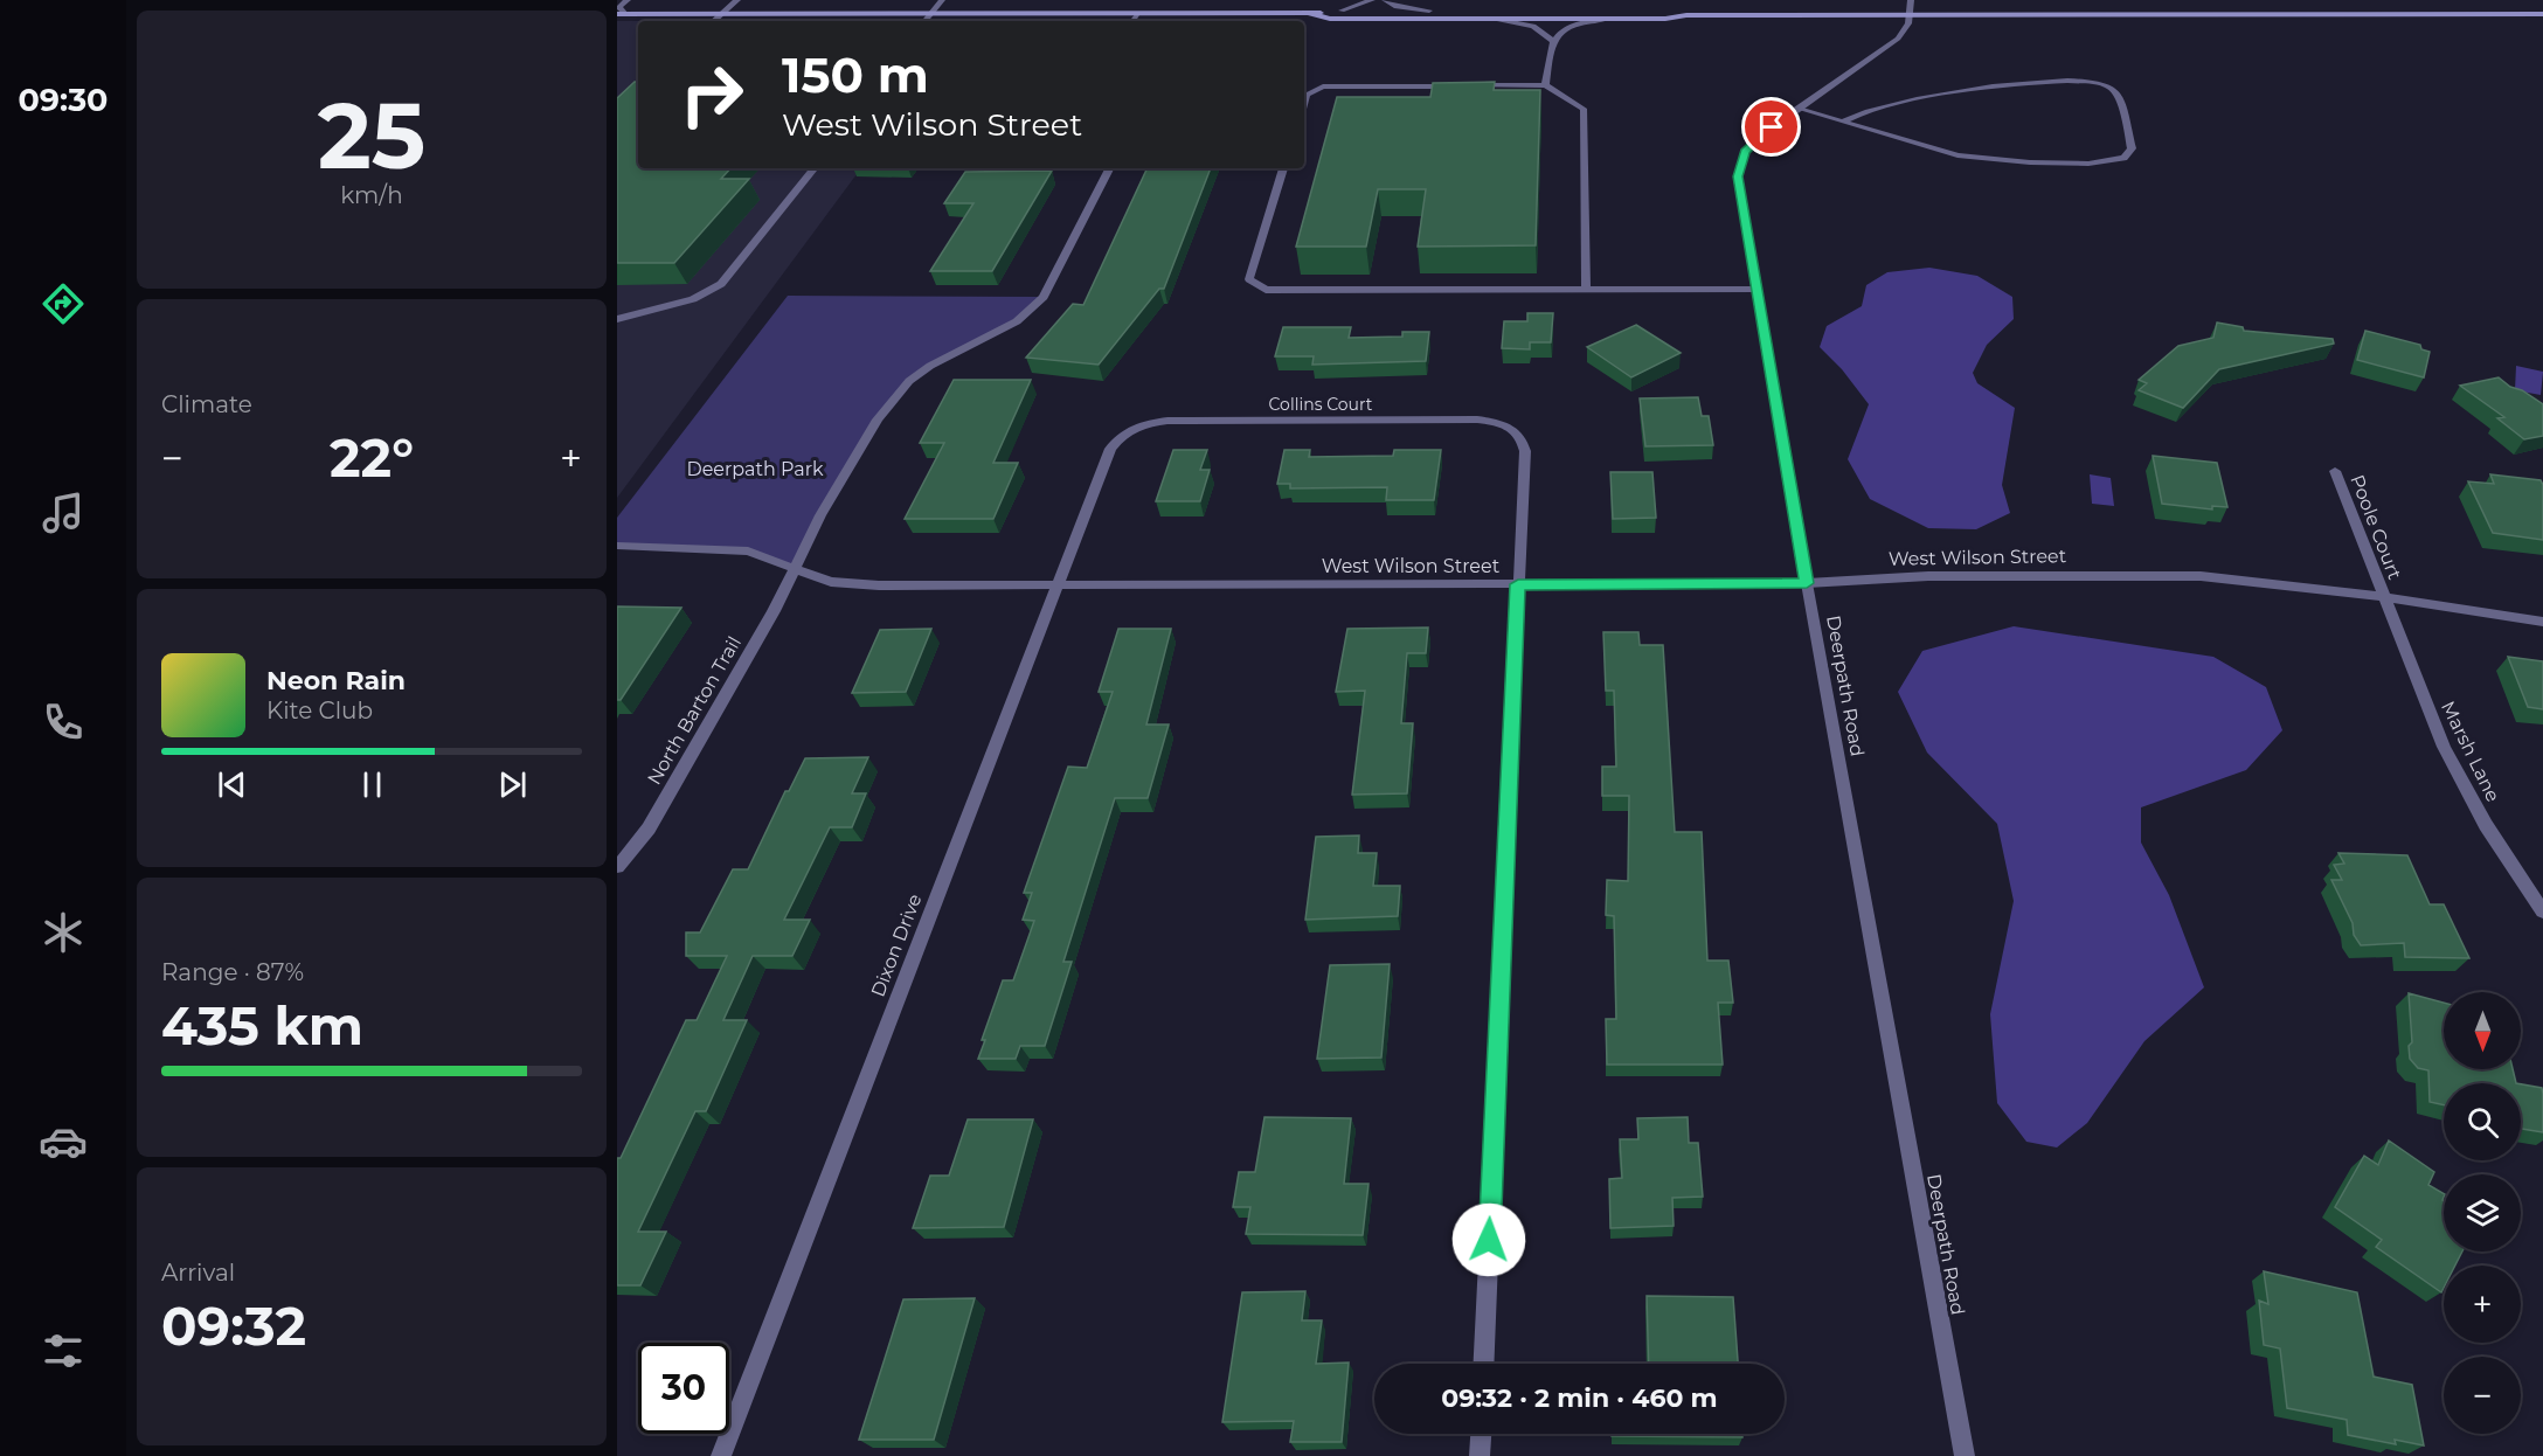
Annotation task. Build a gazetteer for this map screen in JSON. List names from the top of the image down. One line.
{"streets":{"street":["Collins Court","Poole Court","West Wilson Street","Deerpath Road","North Barton Trail","Marsh Lane","Dixon Drive"]},"crossings":[["Collins Court","West Wilson Street"],["Collins Court","Dixon Drive"],["Poole Court","West Wilson Street"],["Poole Court","Marsh Lane"],["West Wilson Street","Deerpath Road"],["West Wilson Street","North Barton Trail"],["West Wilson Street","Marsh Lane"],["West Wilson Street","Dixon Drive"]],"parks":["Deerpath Park"],"north":"bottom","page":{"tabs":"09:30","tile":[["25","km/h"],"Climate",["Range · 87%","435 km"],["Arrival","09:32"]],"turn":["150 m","West Wilson Street"],"heat":["−","22°","+"],"song":["Neon Rain","Kite Club"],"map_buttons":["+","−"],"limit":"30","trip":"09:32 · 2 min · 460 m"}}
